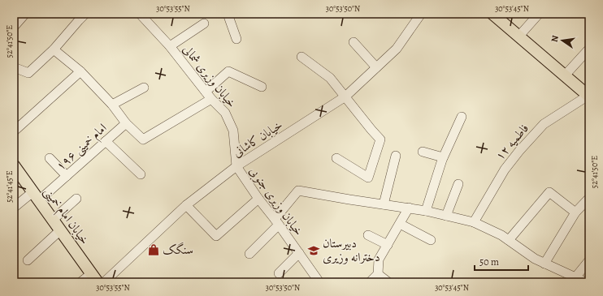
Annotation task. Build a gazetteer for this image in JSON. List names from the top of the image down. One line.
{"streets":{"main road":["خیابان امام خمینی"],"street":["خیابان وزیری شمالی","خیابان کاشانی","فاطمیه ۱۲","امام خمینی ۱۹۶","خیابان وزیری جنوبی"]},"crossings":[["خیابان وزیری شمالی","خیابان کاشانی"],["خیابان وزیری شمالی","خیابان وزیری جنوبی"],["خیابان کاشانی","خیابان وزیری جنوبی"],["امام خمینی ۱۹۶","خیابان امام خمینی"]],"places":{"shop":["سنگک"],"school or university":["دبیرستان دخترانه وزیری"]},"scale_bar":"50 m","north":"left","coordinates":["30°53'55\"N","30°53'50\"N","30°53'45\"N","52°41'50\"E","52°41'45\"E"]}
